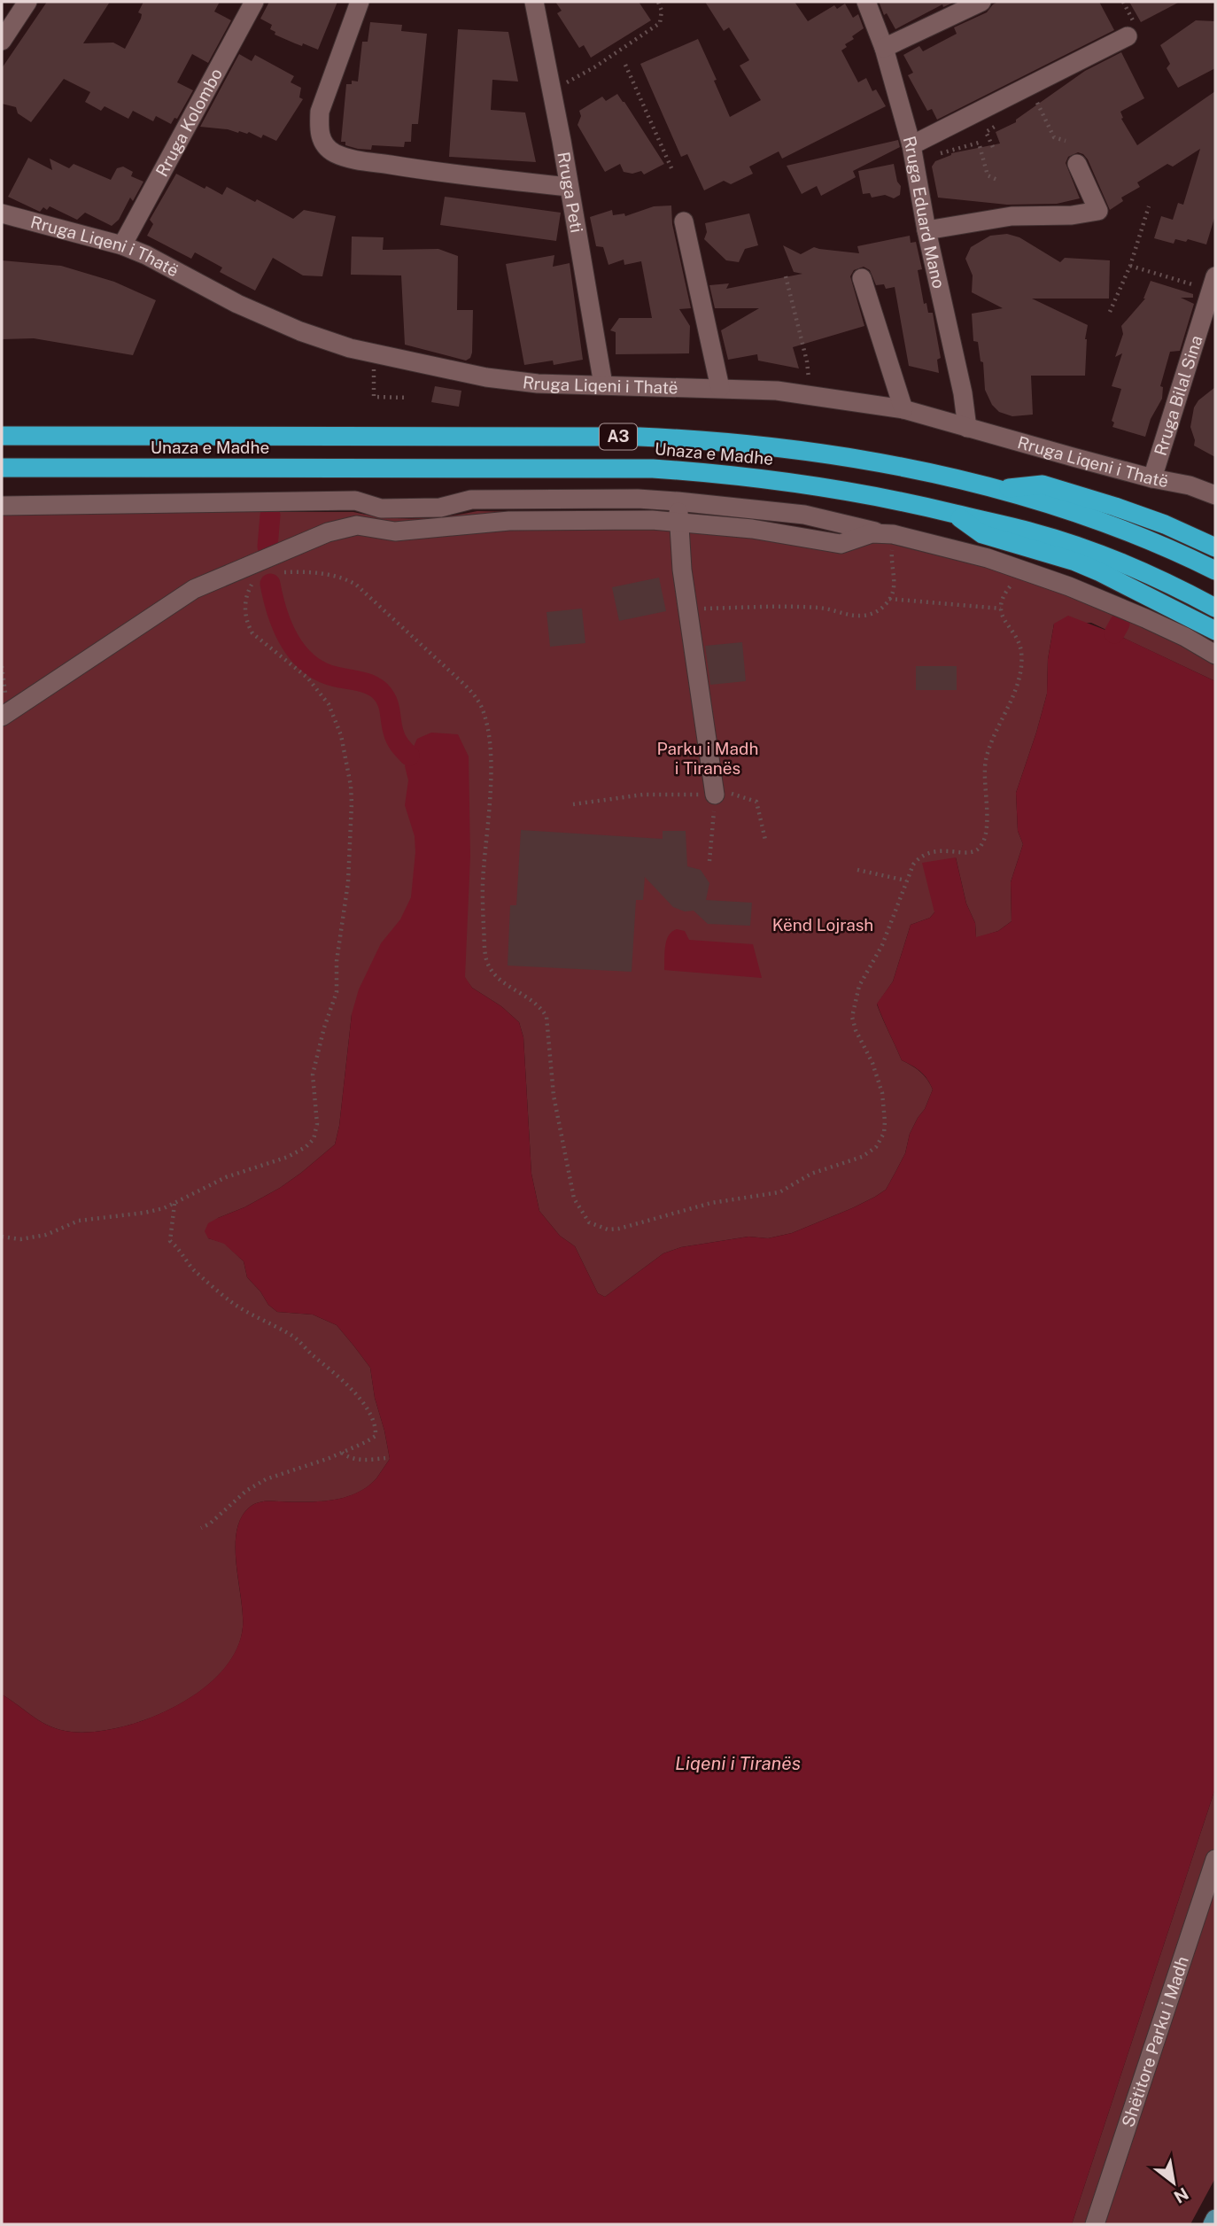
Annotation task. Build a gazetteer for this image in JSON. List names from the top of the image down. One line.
{"streets":{"highway":["A3","Unaza e Madhe"],"street":["Rruga Kolombo","Rruga Peti","Rruga Eduard Mano","Rruga Liqeni i Thatë","Rruga Bilal Sina","Shëtitore Parku i Madh"]},"crossings":[["Rruga Kolombo","Rruga Liqeni i Thatë"],["Rruga Peti","Rruga Liqeni i Thatë"],["Rruga Eduard Mano","Rruga Liqeni i Thatë"],["Rruga Liqeni i Thatë","Rruga Bilal Sina"]],"water":["Liqeni i Tiranës"],"parks":["Parku i Madh i Tiranës","Kënd Lojrash"],"north":"bottom right"}
